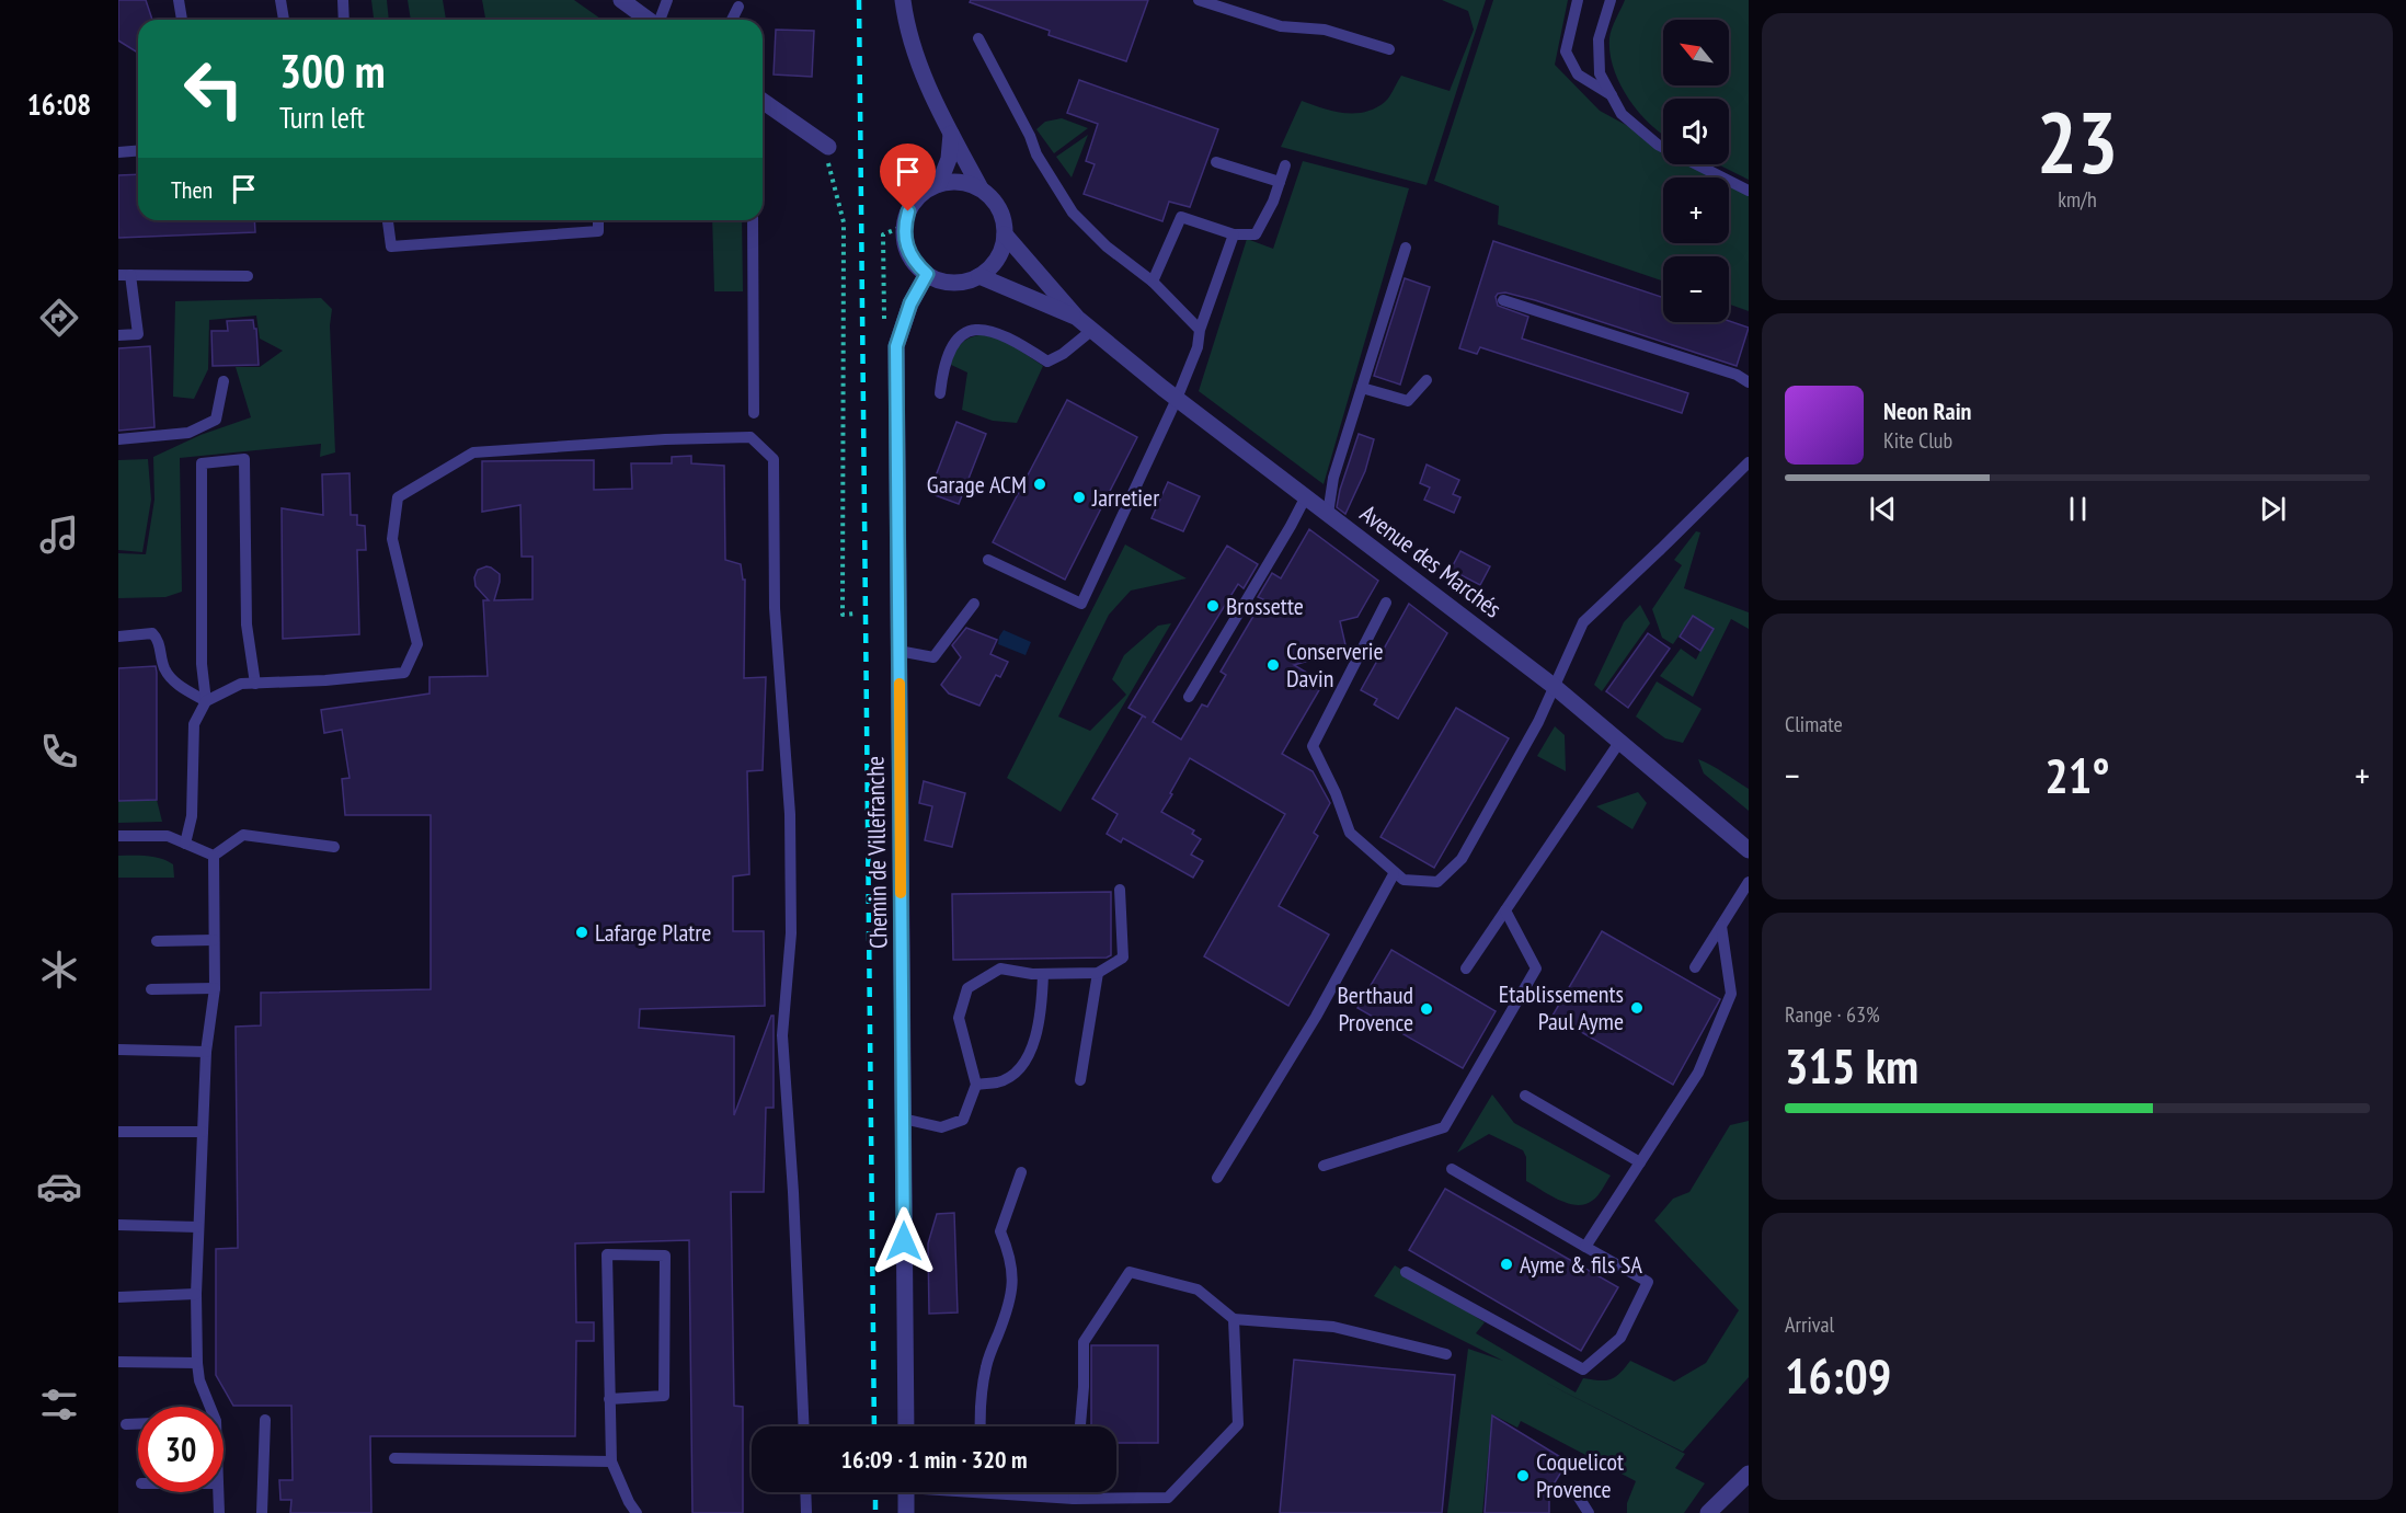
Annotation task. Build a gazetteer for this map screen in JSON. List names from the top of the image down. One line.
{"streets":{"street":["Avenue des Marchés","Chemin de Villefranche"]},"crossings":[["Avenue des Marchés","Chemin de Villefranche"]],"places":["Garage ACM","Jarretier","Brossette","Conserverie Davin","Lafarge Platre","Etablissements Paul Ayme","Berthaud Provence","Ayme & fils SA","Coquelicot Provence"],"north":"top left","page":{"tabs":"16:08","tile":[["23","km/h"],"Climate",["Range · 63%","315 km"],["Arrival","16:09"]],"map_buttons":["+","−"],"turn":["300 m","Turn left"],"then":"Then","song":["Neon Rain","Kite Club"],"heat":["−","21°","+"],"limit":"30","trip":"16:09 · 1 min · 320 m"}}
